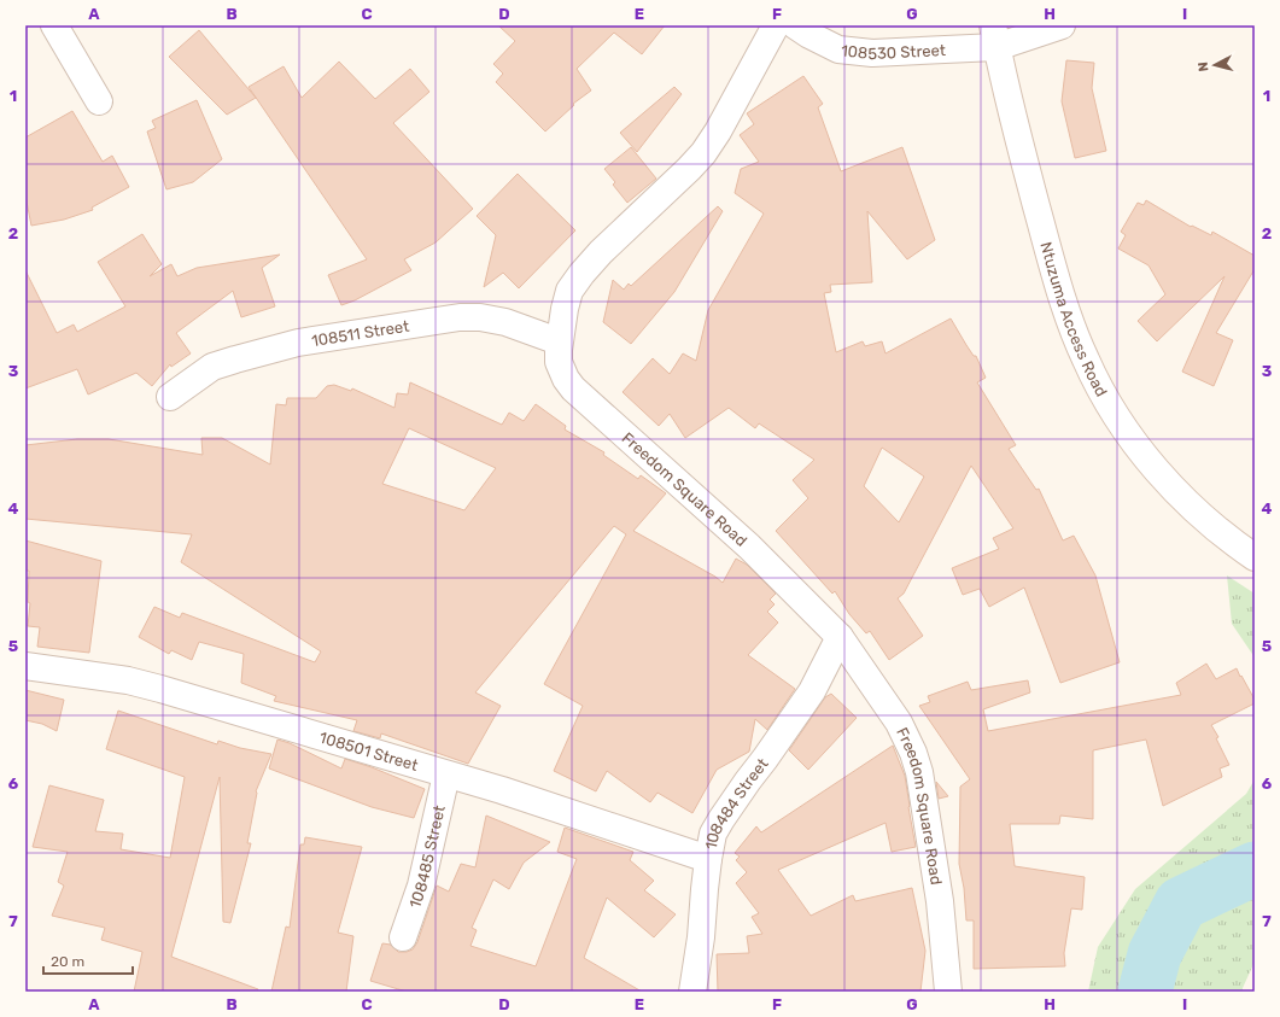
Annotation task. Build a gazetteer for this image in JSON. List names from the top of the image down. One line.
{"streets":{"street":["108530 Street","Ntuzuma Access Road","108511 Street","Freedom Square Road","108501 Street","108484 Street","108485 Street"]},"crossings":[["108530 Street","Ntuzuma Access Road"],["108511 Street","Freedom Square Road"],["Freedom Square Road","108484 Street"],["108501 Street","108484 Street"],["108501 Street","108485 Street"]],"scale_bar":"20 m","north":"left","grid":{"columns":["A","B","C","D","E","F","G","H","I"],"rows":["1","2","3","4","5","6","7"]}}
